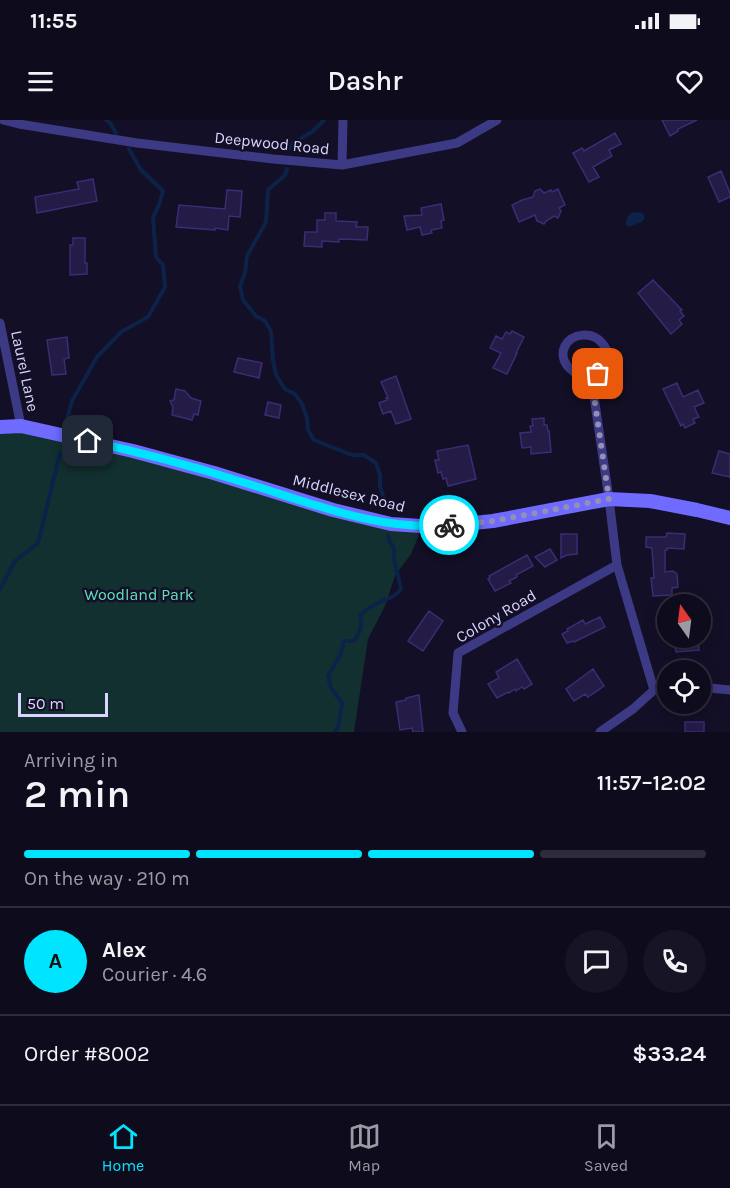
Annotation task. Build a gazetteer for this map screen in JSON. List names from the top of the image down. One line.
{"streets":{"street":["Deepwood Road","Laurel Lane","Middlesex Road","Colony Road"]},"crossings":[["Laurel Lane","Middlesex Road"]],"parks":["Woodland Park"],"scale_bar":"50 m","north":"top","page":{"status":"11:55","header":"Dashr","scale":"50 m","heading":["2 min","Arriving in","11:57–12:02"],"panel":["Alex","Courier · 4.6","Order #8002","$33.24"],"bar":"On the way · 210 m","round":"A","tabs":["Home","Map","Saved"]}}
